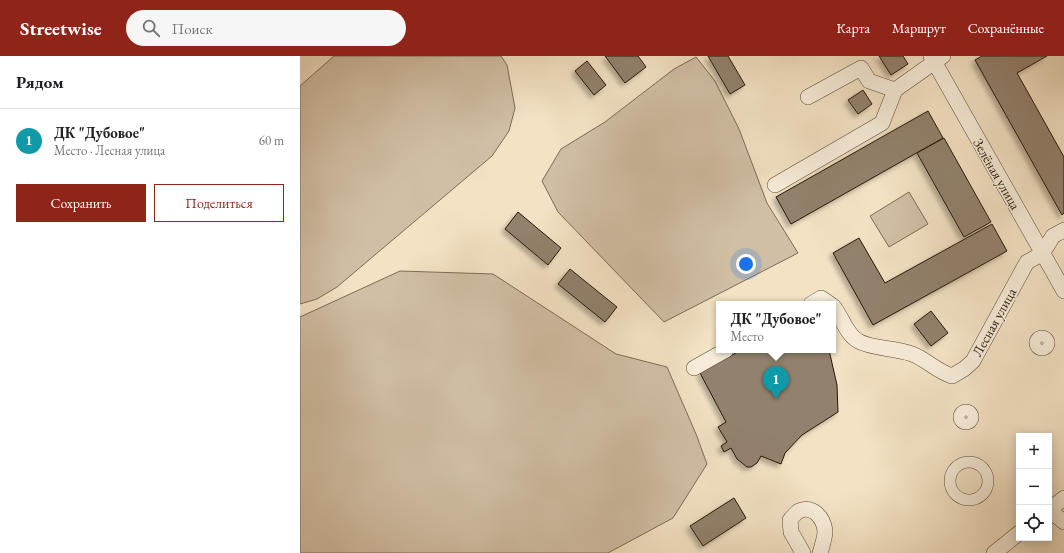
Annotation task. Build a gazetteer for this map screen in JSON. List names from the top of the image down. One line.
{"streets":{"street":["Зелёная улица","Лесная улица"]},"crossings":[["Зелёная улица","Лесная улица"]],"page":{"header":"Streetwise","search":"Поиск","nav":["Карта","Маршрут","Сохранённые"],"heading":"Рядом","list":[{"mark":"1","name":"ДК \"Дубовое\"","note":"Место · Лесная улица","value":"60 m"}],"buttons":["Сохранить","Поделиться"],"popup":["ДК \"Дубовое\"","Место"],"pins":"1","map_buttons":["+","−"]}}
